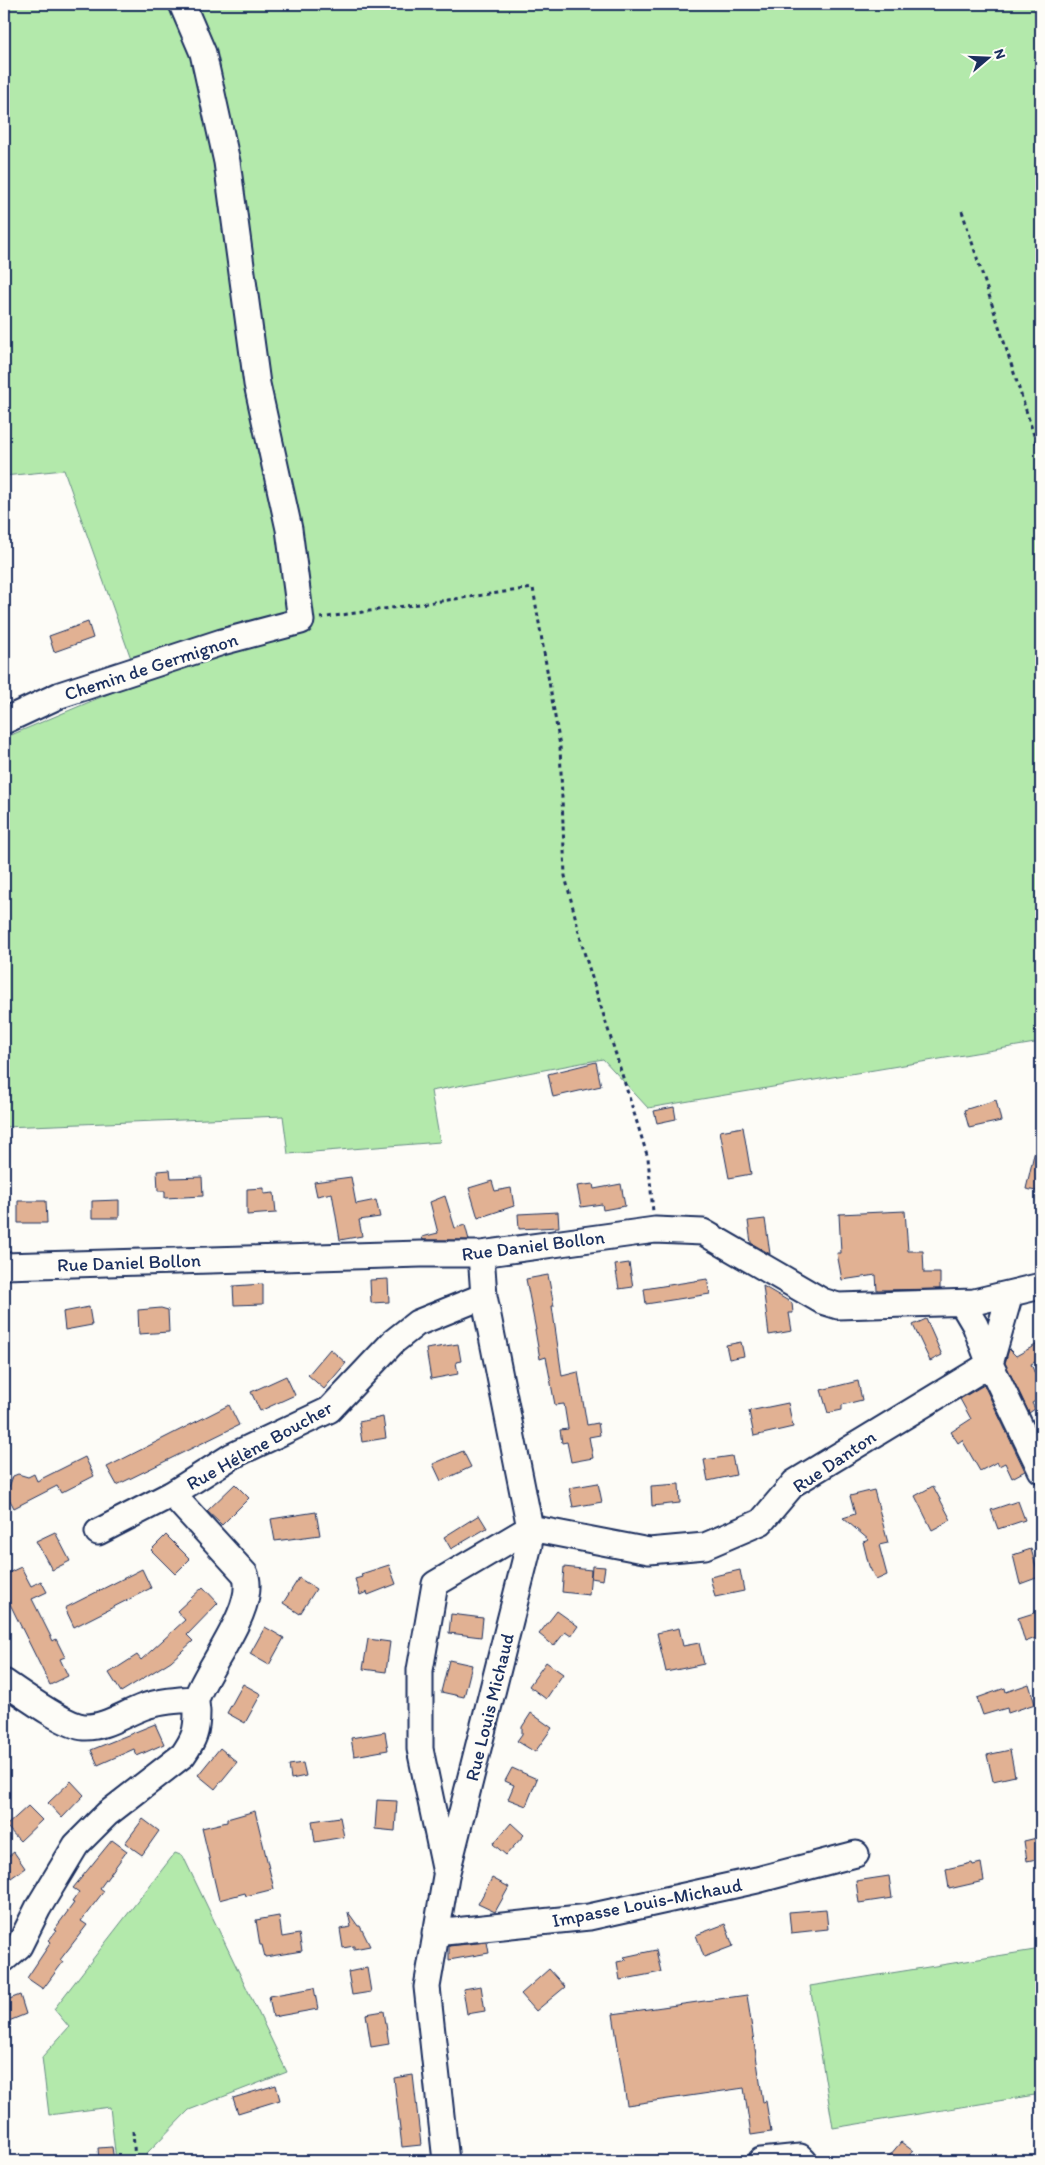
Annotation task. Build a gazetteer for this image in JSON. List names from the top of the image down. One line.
{"streets":{"street":["Chemin de Germignon","Rue Daniel Bollon","Rue Hélène Boucher","Rue Danton","Rue Louis Michaud","Impasse Louis-Michaud"]},"crossings":[["Rue Daniel Bollon","Rue Louis Michaud"],["Rue Hélène Boucher","Rue Louis Michaud"],["Rue Danton","Rue Louis Michaud"],["Rue Louis Michaud","Impasse Louis-Michaud"]],"north":"right"}
